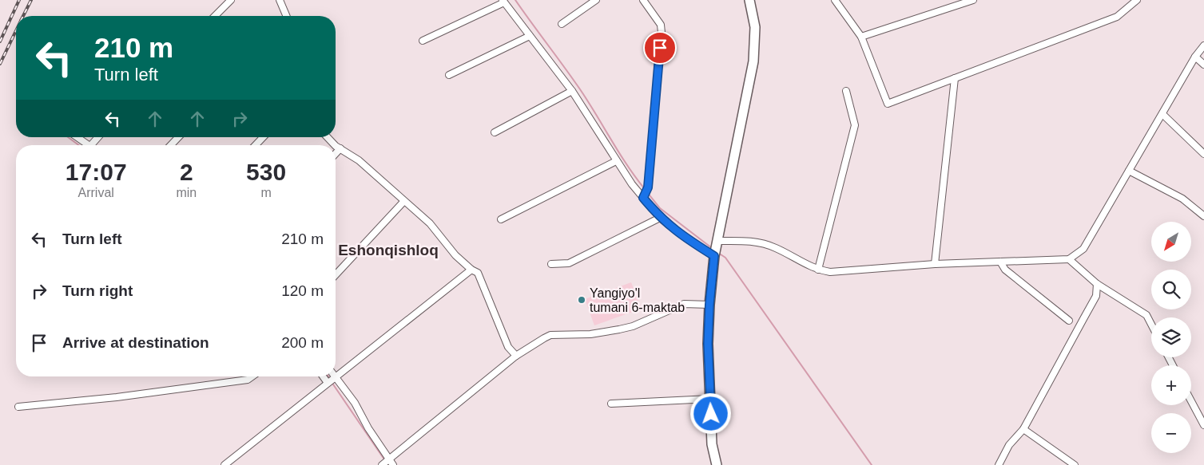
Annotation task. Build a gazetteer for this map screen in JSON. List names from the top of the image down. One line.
{"districts":["Eshonqishloq"],"places":["Yangiyo'l tumani 6-maktab"],"north":"bottom left","page":{"turn":["210 m","Turn left"],"eta":["17:07","Arrival","2","min","530","m"],"list":[{"name":"Turn left","value":"210 m"},{"name":"Turn right","value":"120 m"},{"name":"Arrive at destination","value":"200 m"}],"map_buttons":["+","−"]}}
